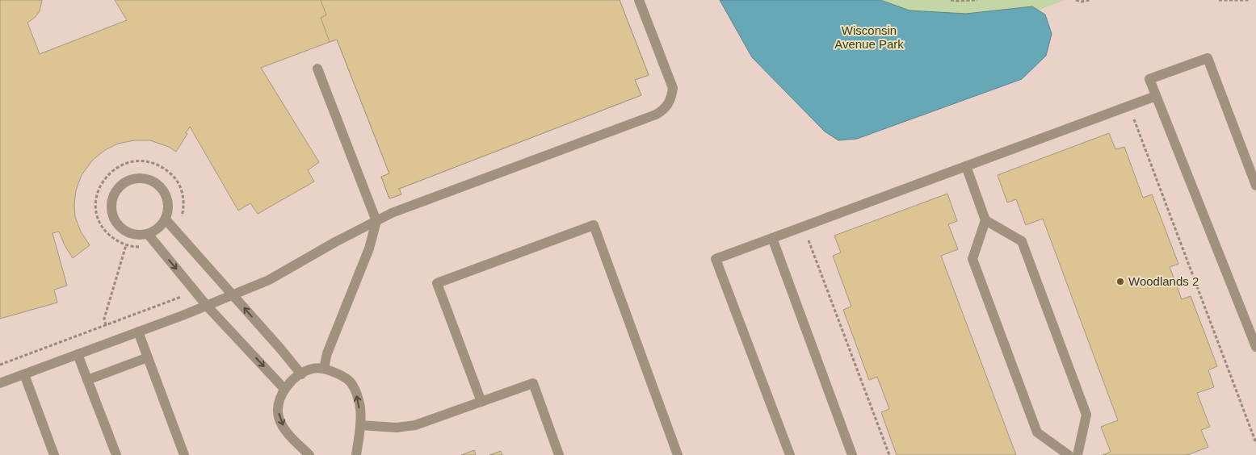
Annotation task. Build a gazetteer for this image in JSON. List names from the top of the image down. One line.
{"parks":["Wisconsin Avenue Park"],"places":["Woodlands 2"]}
